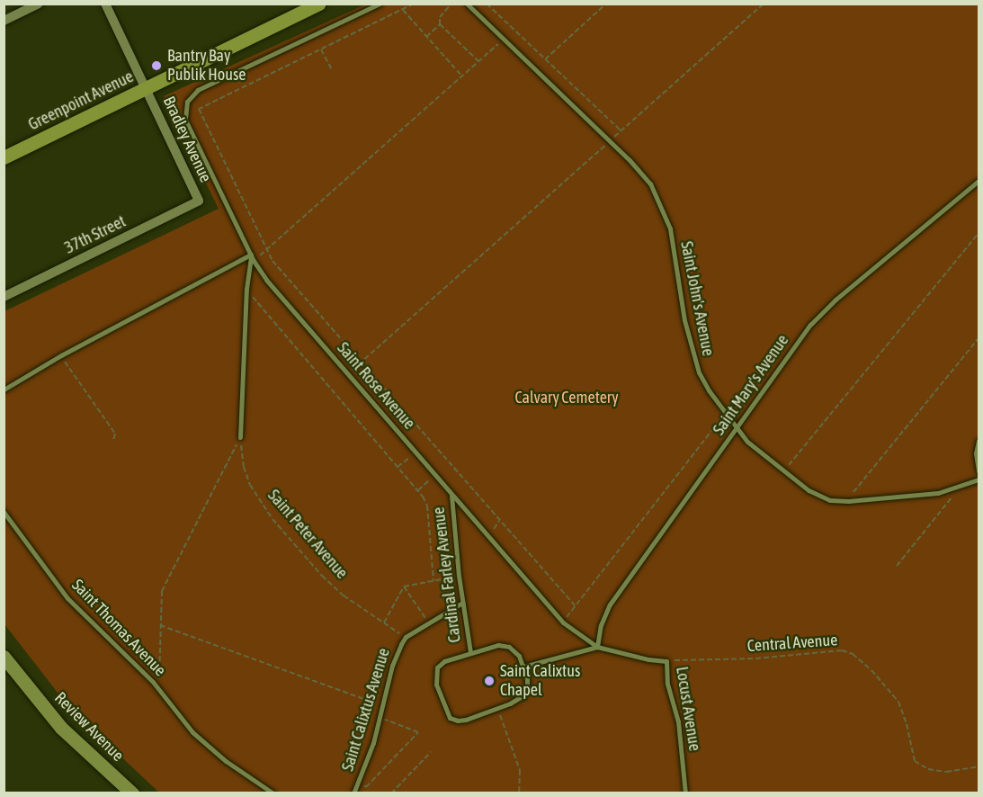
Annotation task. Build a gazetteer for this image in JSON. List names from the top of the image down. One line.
{"streets":{"main road":["Greenpoint Avenue","Review Avenue"],"street":["Bradley Avenue","37th Street"],"lane":["Saint John's Avenue","Saint Mary's Avenue","Saint Rose Avenue","Cardinal Farley Avenue","Saint Thomas Avenue","Locust Avenue","Saint Calixtus Avenue"],"path":["Saint Peter Avenue","Central Avenue"]},"crossings":[["Greenpoint Avenue","Bradley Avenue"],["Bradley Avenue","37th Street"],["Saint John's Avenue","Saint Mary's Avenue"],["Saint Mary's Avenue","Saint Rose Avenue"],["Saint Rose Avenue","Cardinal Farley Avenue"],["Saint Peter Avenue","Saint Calixtus Avenue"],["Cardinal Farley Avenue","Saint Calixtus Avenue"],["Central Avenue","Locust Avenue"]],"parks":["Calvary Cemetery"],"places":["Bantry Bay Publik House","Saint Calixtus Chapel"]}
